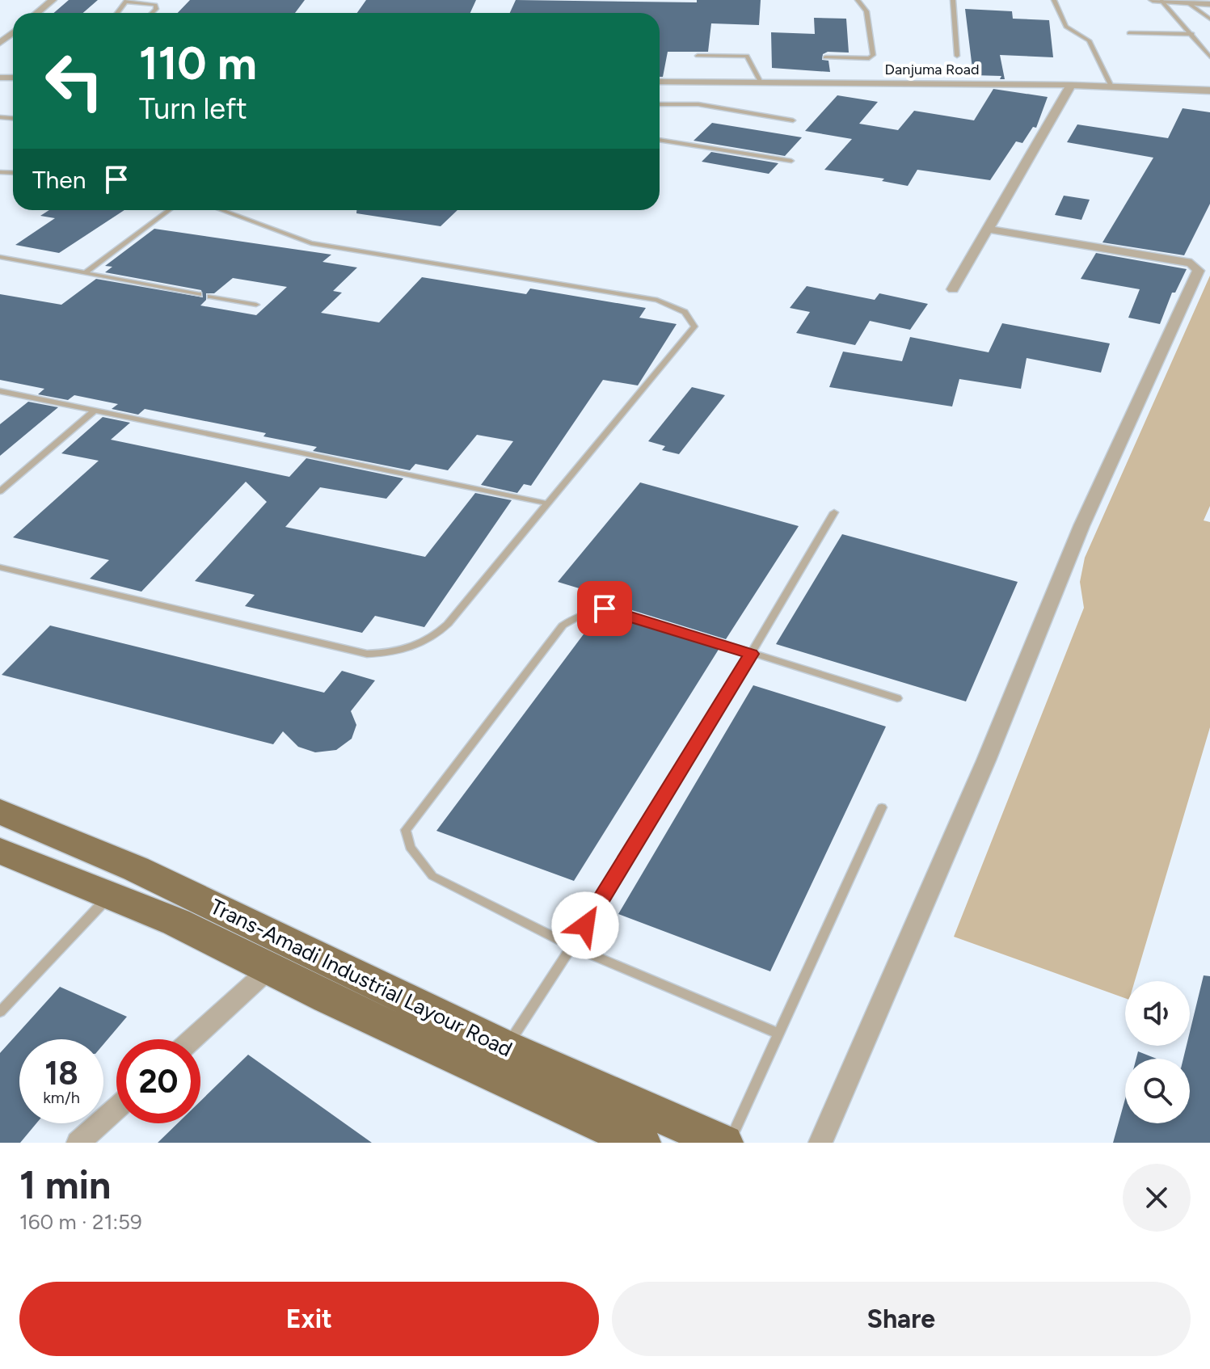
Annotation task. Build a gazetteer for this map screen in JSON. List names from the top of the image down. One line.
{"streets":{"main road":["Trans-Amadi Industrial Layour Road"],"street":["Danjuma Road"]},"page":{"turn":["110 m","Turn left"],"then":"Then","speed":"18 km/h","limit":"20","heading":["1 min","160 m · 21:59"],"buttons":["Exit","Share"]}}
